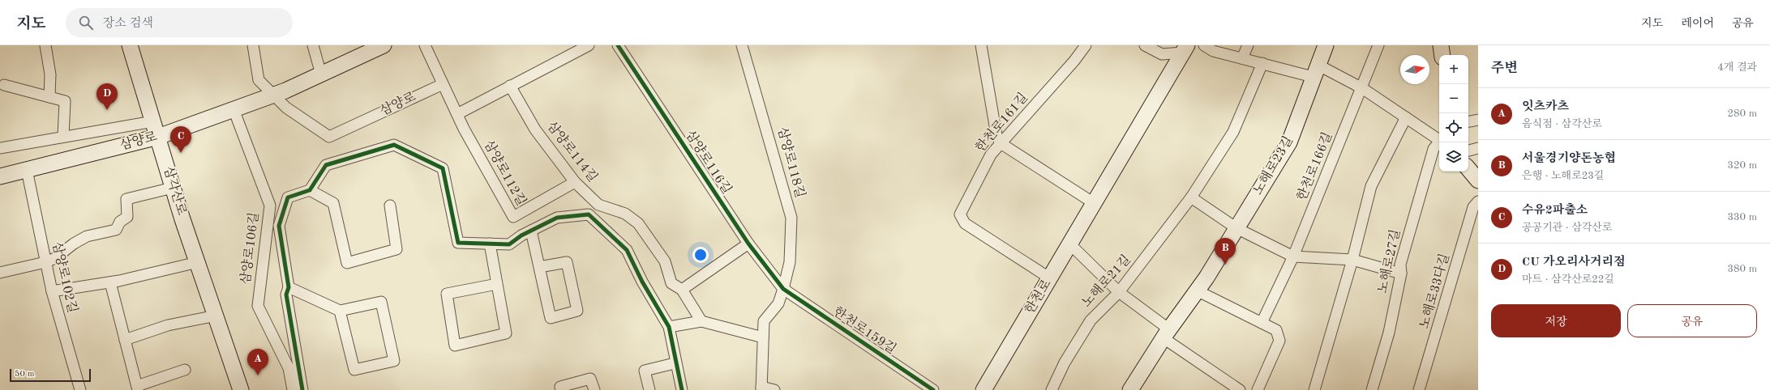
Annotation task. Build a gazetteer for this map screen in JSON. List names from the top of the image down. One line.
{"streets":{"street":["삼양로","한천로161길","삼양로114길","삼양로116길","삼양로118길","노해로23길","한천로166길","삼양로112길","삼각산로","삼양로106길","노해로27길","삼양로102길","노해로21길","노해로33다길","한천로","한천로159길"]},"crossings":[["삼양로","삼양로112길"],["삼양로","삼각산로"],["삼양로","삼양로106길"],["삼양로","삼양로102길"],["한천로161길","한천로"],["삼양로114길","삼양로112길"],["삼양로116길","삼양로118길"],["삼양로116길","한천로159길"],["삼양로118길","한천로159길"]],"scale_bar":"50 m","north":"right","page":{"header":"지도","search":"장소 검색","nav":["지도","레이어","공유"],"heading":["주변","4개 결과"],"map_buttons":["+","−"],"pins":["D","C","B","A"],"list":[{"mark":"A","name":"잇츠카츠","note":"음식점 · 삼각산로","value":"280 m"},{"mark":"B","name":"서울경기양돈농협","note":"은행 · 노해로23길","value":"320 m"},{"mark":"C","name":"수유2파출소","note":"공공기관 · 삼각산로","value":"330 m"},{"mark":"D","name":"CU 가오리사거리점","note":"마트 · 삼각산로22길","value":"380 m"}],"buttons":["저장","공유"],"scale":"50 m"}}
